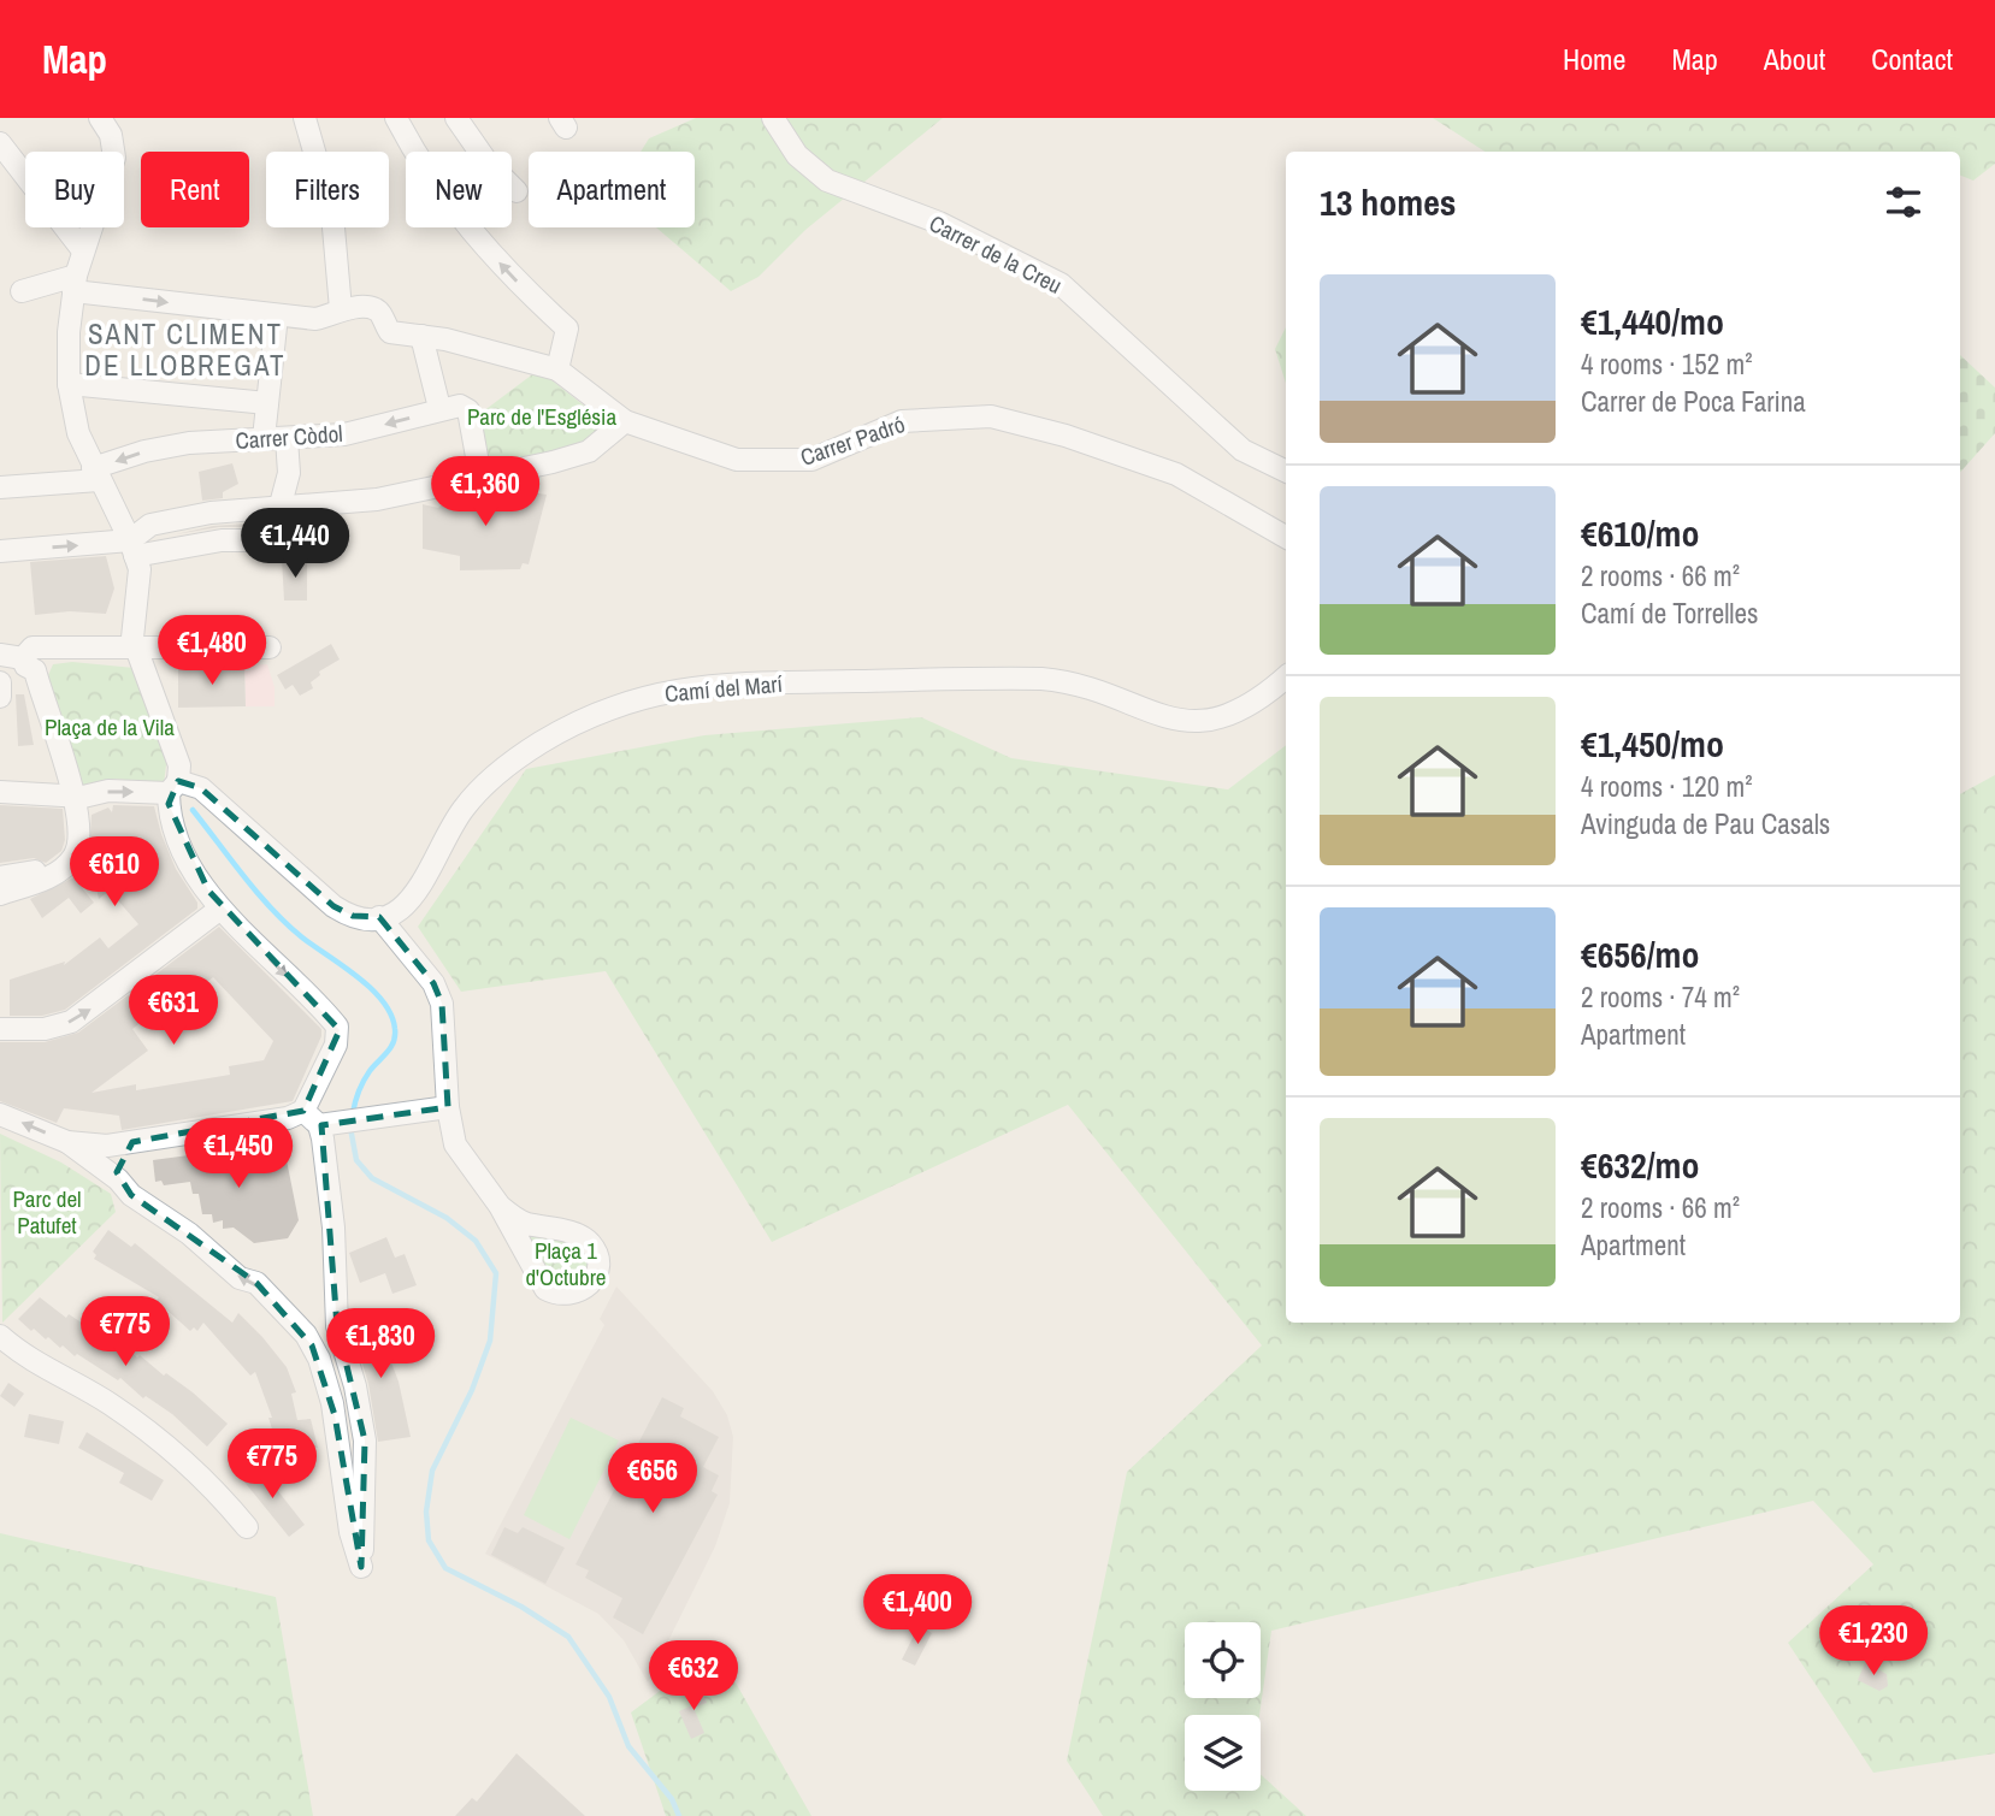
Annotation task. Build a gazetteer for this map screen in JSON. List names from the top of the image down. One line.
{"streets":{"street":["Carrer de la Creu","Carrer Còdol","Carrer Padró","Camí del Marí"]},"districts":["SANT CLIMENT DE LLOBREGAT"],"parks":["Parc de l'Església","Plaça de la Vila","Parc del Patufet","Plaça 1 d'Octubre"],"page":{"header":"Map","nav":["Home","Map","About","Contact"],"chip":["Buy","Rent","Filters","New","Apartment"],"heading":"13 homes","list":[{"name":"€1,440/mo","note":"4 rooms · 152 m² · Carrer de Poca Farina"},{"name":"€610/mo","note":"2 rooms · 66 m² · Camí de Torrelles"},{"name":"€1,450/mo","note":"4 rooms · 120 m² · Avinguda de Pau Casals"},{"name":"€656/mo","note":"2 rooms · 74 m² · Apartment"},{"name":"€632/mo","note":"2 rooms · 66 m² · Apartment"}],"price":["€1,360","€1,440","€1,480","€610","€631","€1,450","€775","€1,830","€775","€656","€1,400","€1,230","€632"]}}
